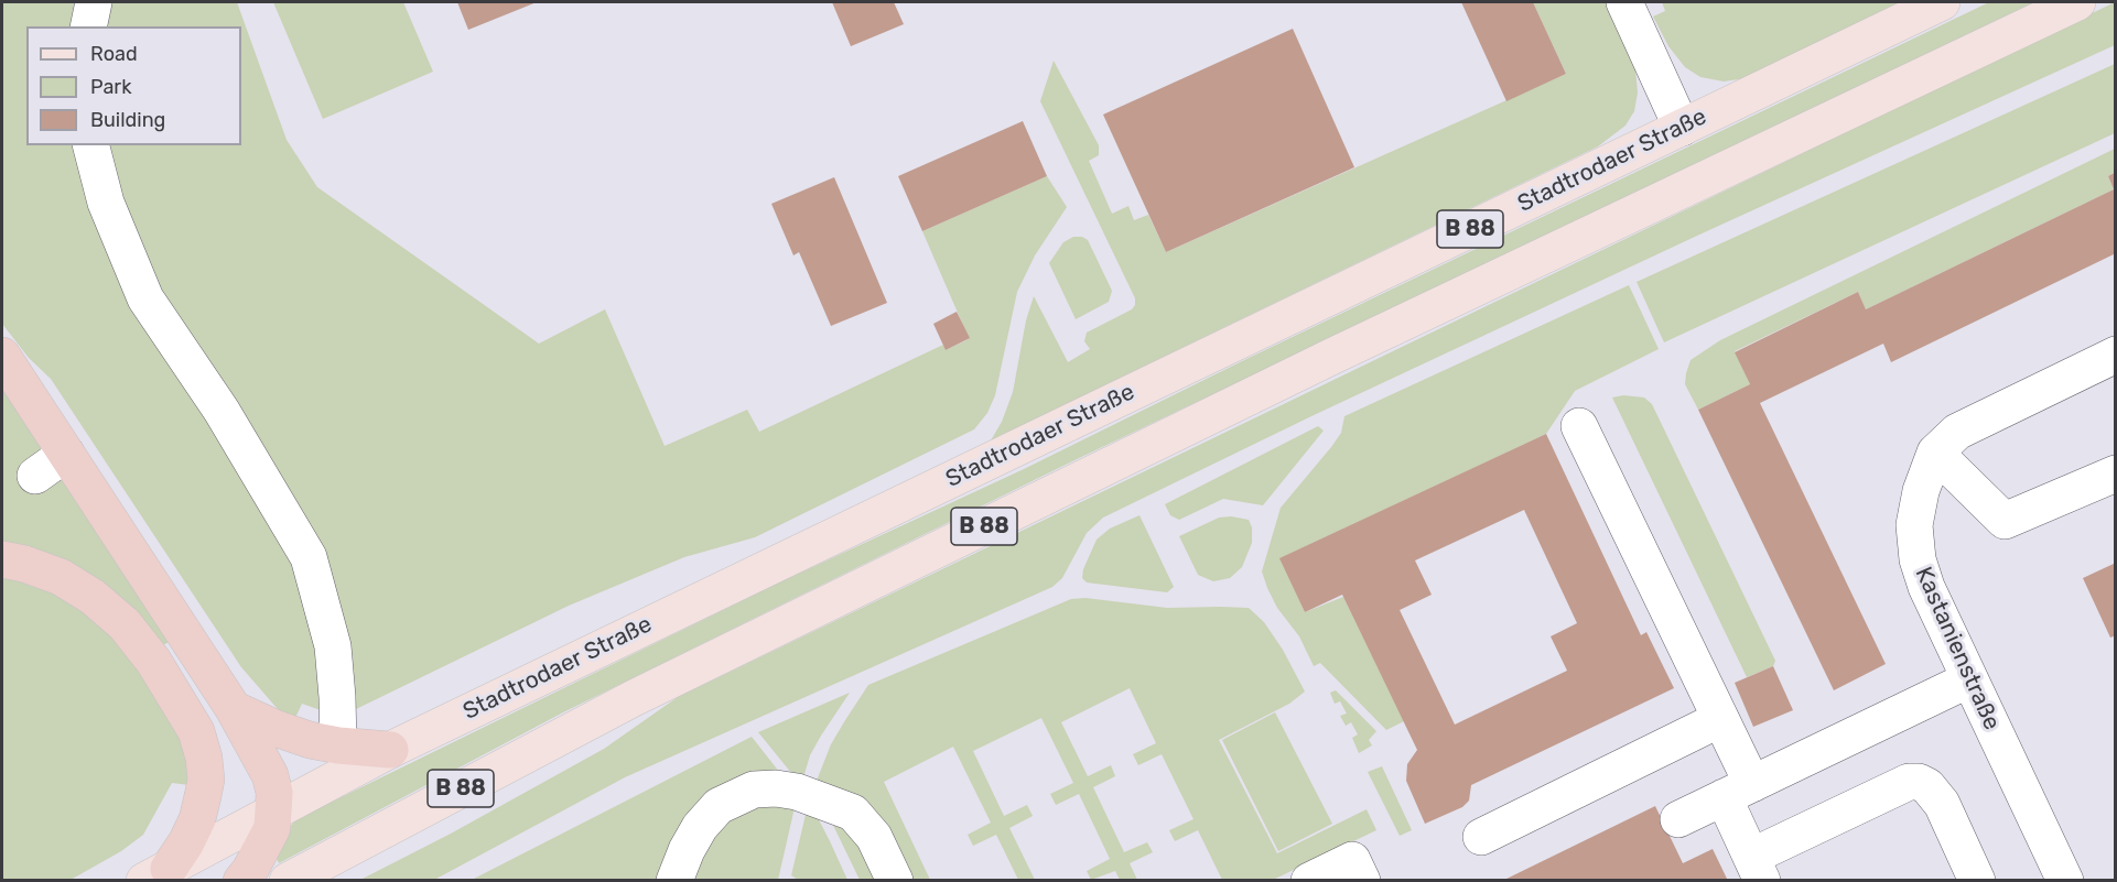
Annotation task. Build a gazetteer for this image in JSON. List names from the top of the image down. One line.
{"streets":{"main road":["Stadtrodaer Straße","B 88"],"street":["Kastanienstraße"]},"legend":["Road","Park","Building"]}
